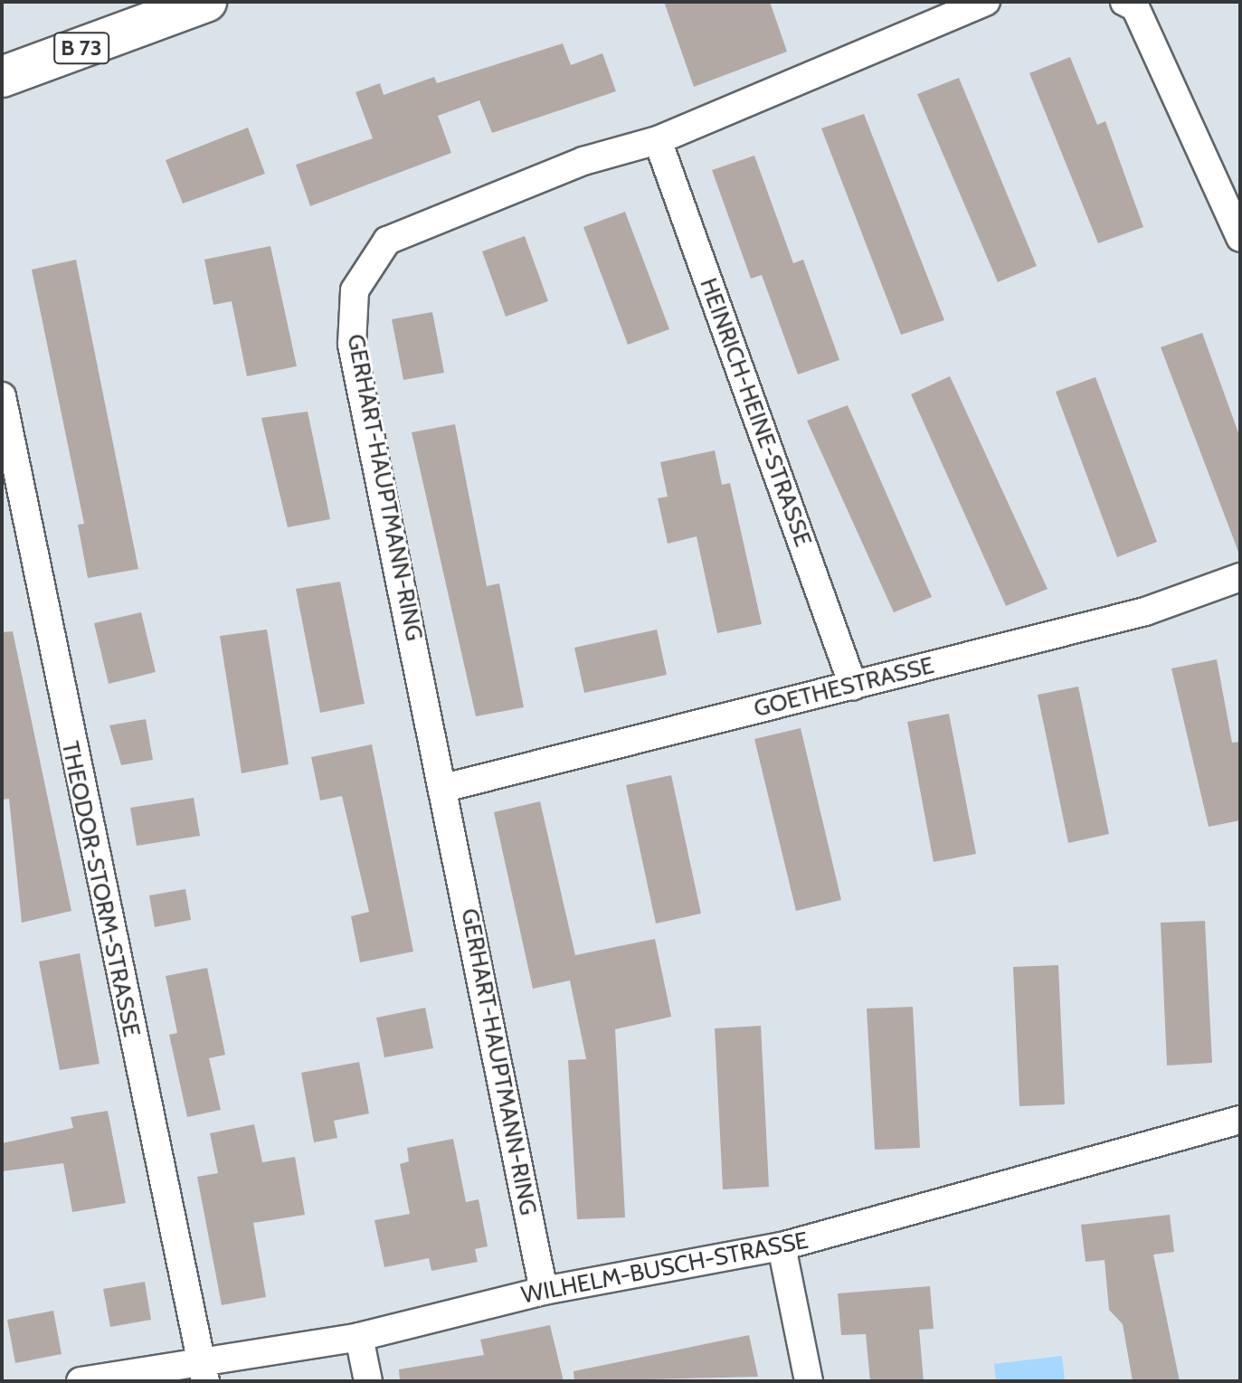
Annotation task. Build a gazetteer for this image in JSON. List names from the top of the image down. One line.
{"streets":{"main road":["B 73"],"street":["HEINRICH-HEINE-STRASSE","GERHART-HAUPTMANN-RING","GOETHESTRASSE","THEODOR-STORM-STRASSE","WILHELM-BUSCH-STRASSE"]},"crossings":[["HEINRICH-HEINE-STRASSE","GERHART-HAUPTMANN-RING"],["HEINRICH-HEINE-STRASSE","GOETHESTRASSE"],["GERHART-HAUPTMANN-RING","GOETHESTRASSE"],["GERHART-HAUPTMANN-RING","WILHELM-BUSCH-STRASSE"],["THEODOR-STORM-STRASSE","WILHELM-BUSCH-STRASSE"]]}
